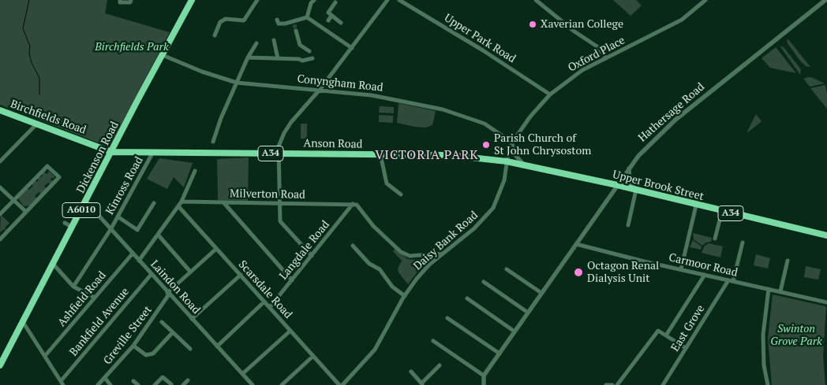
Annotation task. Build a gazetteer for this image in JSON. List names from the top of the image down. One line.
{"streets":{"highway":["Birchfields Road","Anson Road","A34","Dickenson Road","Upper Brook Street","A6010"],"street":["Upper Park Road","Oxford Place","Conyngham Road","Hathersage Road","Kinross Road","Milverton Road","Daisy Bank Road","Langdale Road","Carmoor Road","Laindon Road","Scarsdale Road","Ashfield Road","Bankfield Avenue","East Grove","Greville Street"]},"crossings":[["Upper Park Road","Oxford Place"],["Oxford Place","Conyngham Road"],["Oxford Place","Anson Road"],["Oxford Place","Daisy Bank Road"],["Conyngham Road","Dickenson Road"],["Hathersage Road","Upper Brook Street"],["Hathersage Road","Carmoor Road"],["Birchfields Road","Anson Road"],["Birchfields Road","Dickenson Road"],["Anson Road","Dickenson Road"],["Anson Road","Kinross Road"],["Anson Road","Upper Brook Street"],["Anson Road","Daisy Bank Road"],["Dickenson Road","Laindon Road"],["Kinross Road","Laindon Road"],["Milverton Road","Langdale Road"],["Langdale Road","Scarsdale Road"],["Carmoor Road","East Grove"],["Laindon Road","Ashfield Road"],["Laindon Road","Bankfield Avenue"],["Laindon Road","Greville Street"],["Scarsdale Road","Greville Street"]],"districts":["VICTORIA PARK"],"parks":["Birchfields Park","Swinton Grove Park"],"places":["Xaverian College","Parish Church of St John Chrysostom","Octagon Renal Dialysis Unit"]}
